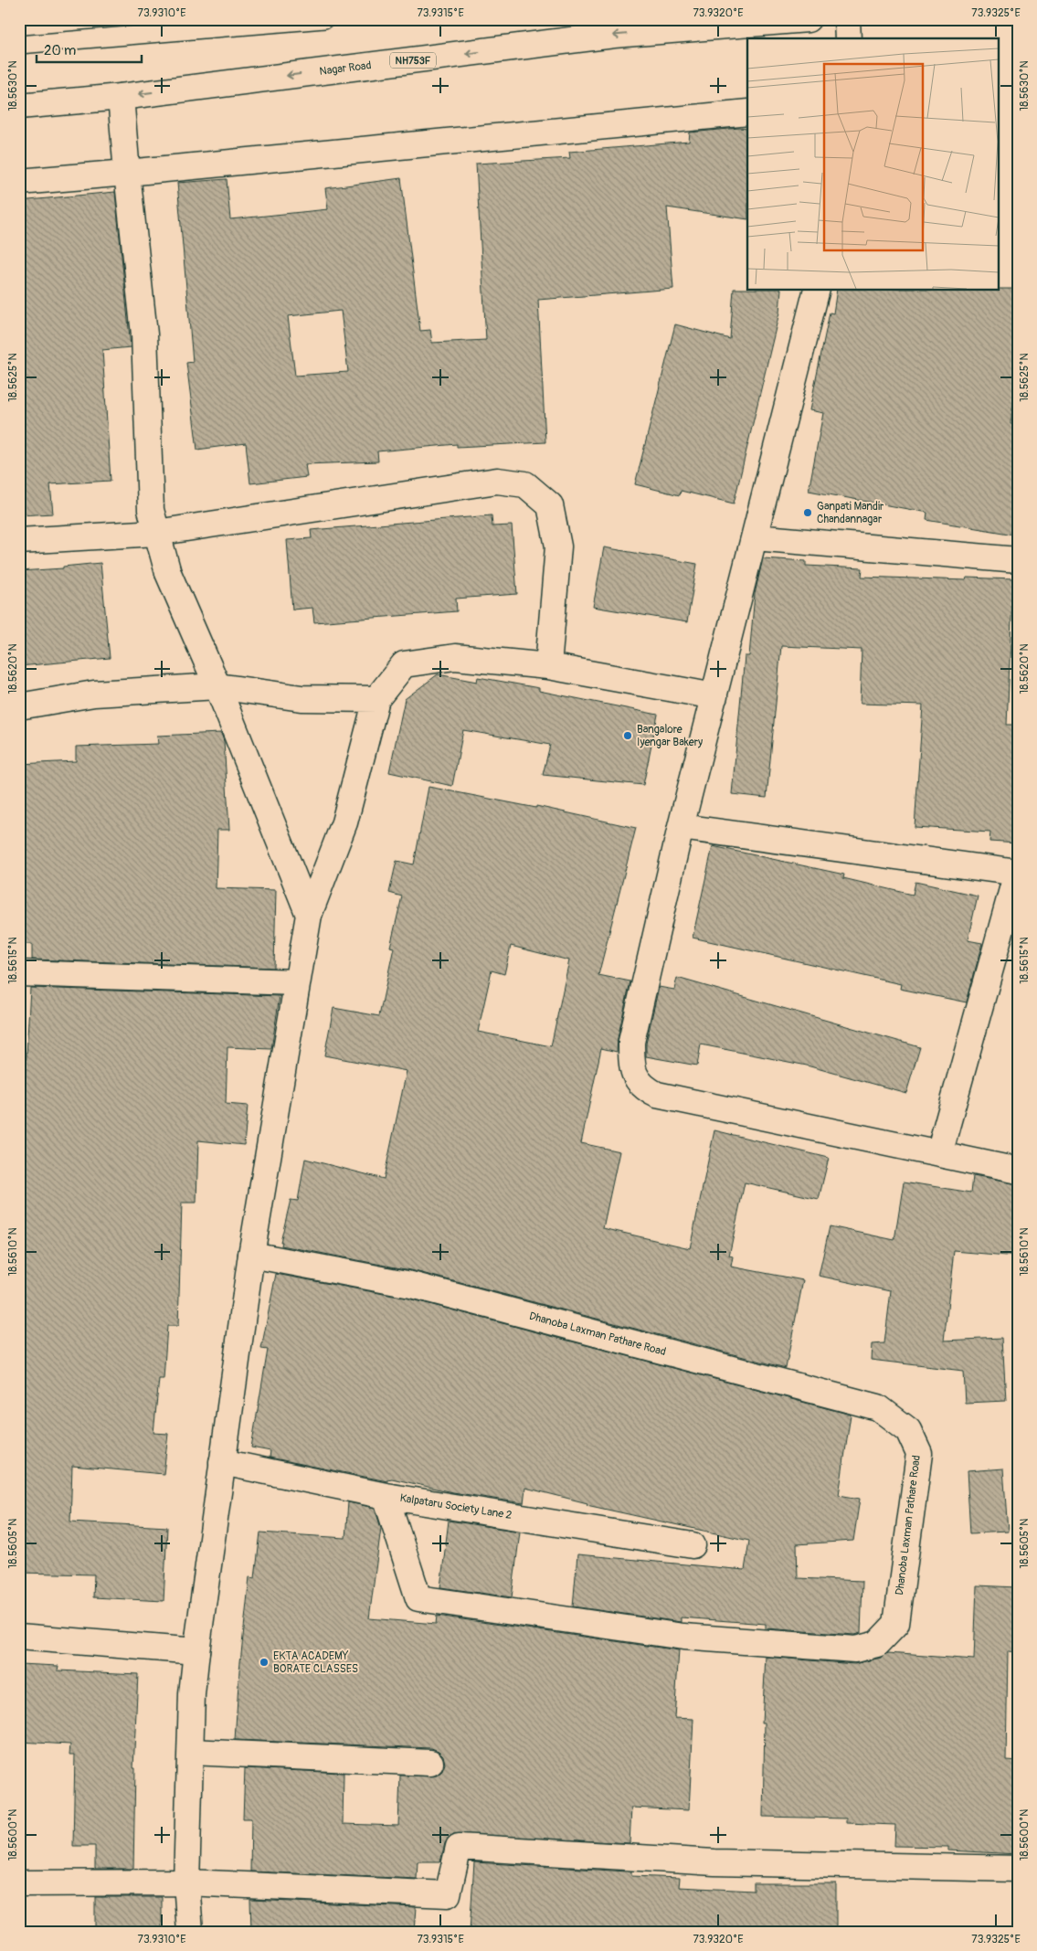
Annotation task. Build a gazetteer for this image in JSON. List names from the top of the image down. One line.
{"streets":{"main road":["NH753F","Nagar Road","Dhanoba Laxman Pathare Road","Kalpataru Society Lane 2"]},"crossings":[["Dhanoba Laxman Pathare Road","Kalpataru Society Lane 2"]],"places":["Ganpati Mandir Chandannagar","Bangalore Iyengar Bakery","EKTA ACADEMY BORATE CLASSES"],"scale_bar":"20 m","coordinates":["73.9310°E","73.9315°E","73.9320°E","73.9325°E","18.5630°N","18.5625°N","18.5620°N","18.5615°N","18.5610°N","18.5605°N","18.5600°N"]}
